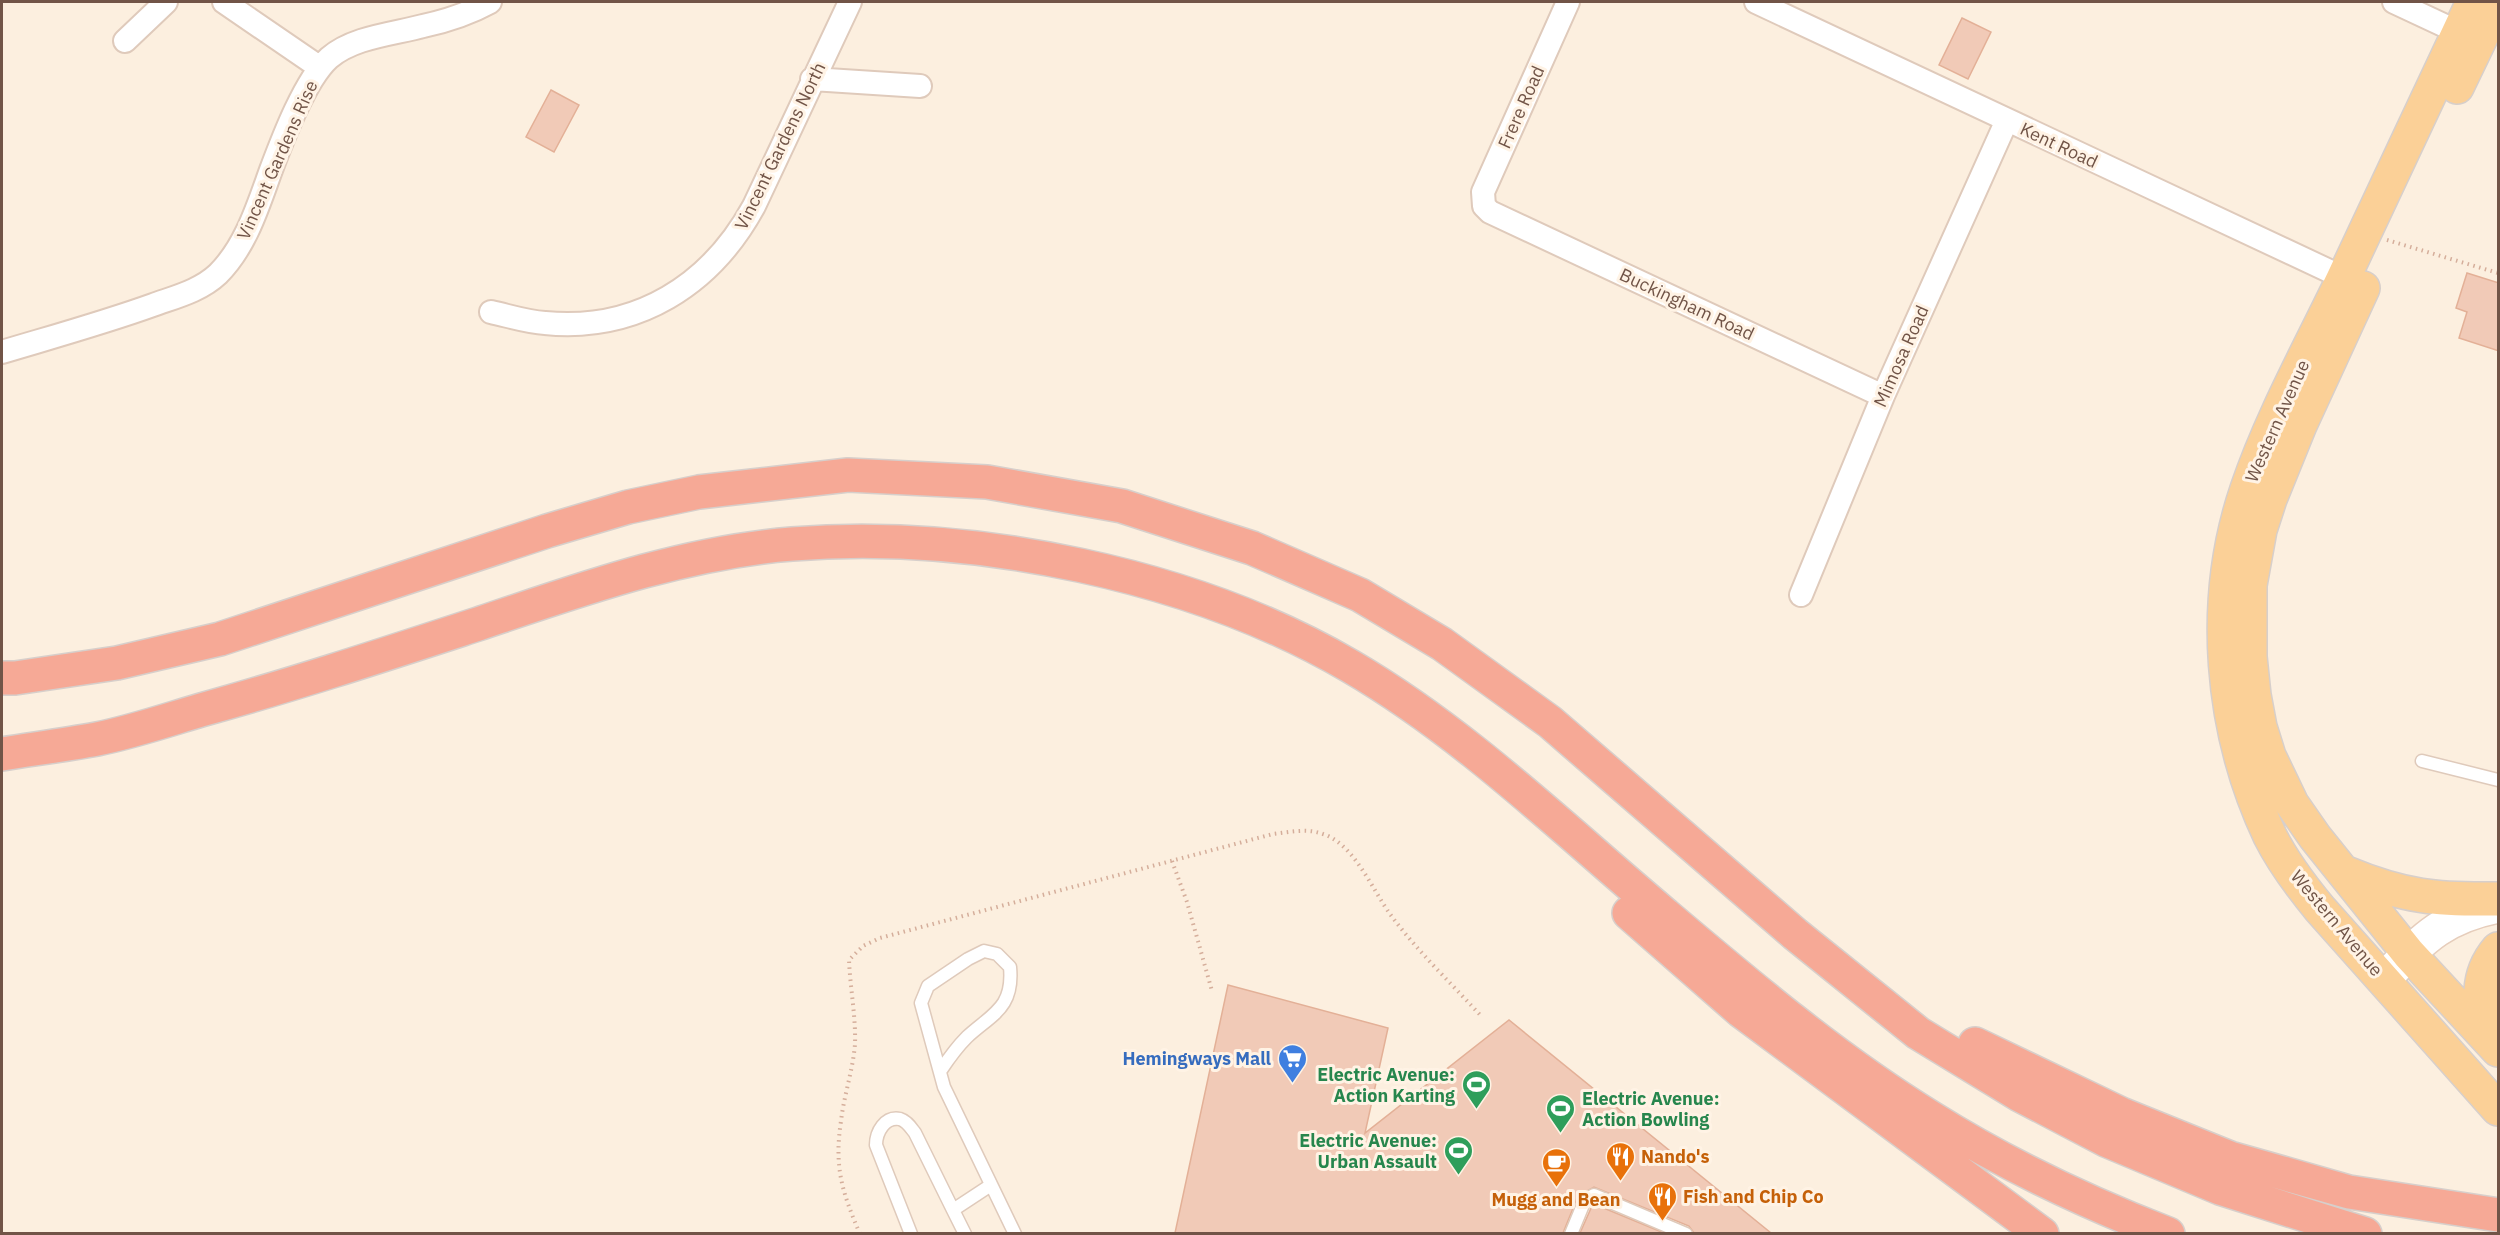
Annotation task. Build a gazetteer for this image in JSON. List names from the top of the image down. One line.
{"streets":{"main road":["Western Avenue"],"street":["Frere Road","Kent Road","Vincent Gardens North","Vincent Gardens Rise","Buckingham Road","Mimosa Road"]},"crossings":[["Frere Road","Buckingham Road"],["Kent Road","Mimosa Road"],["Kent Road","Western Avenue"],["Buckingham Road","Mimosa Road"]],"places":{"supermarket":["Hemingways Mall"],"sports":["Electric Avenue: Action Karting","Electric Avenue: Action Bowling","Electric Avenue: Urban Assault"],"restaurant":["Nando's","Fish and Chip Co"],"cafe":["Mugg and Bean"]}}
